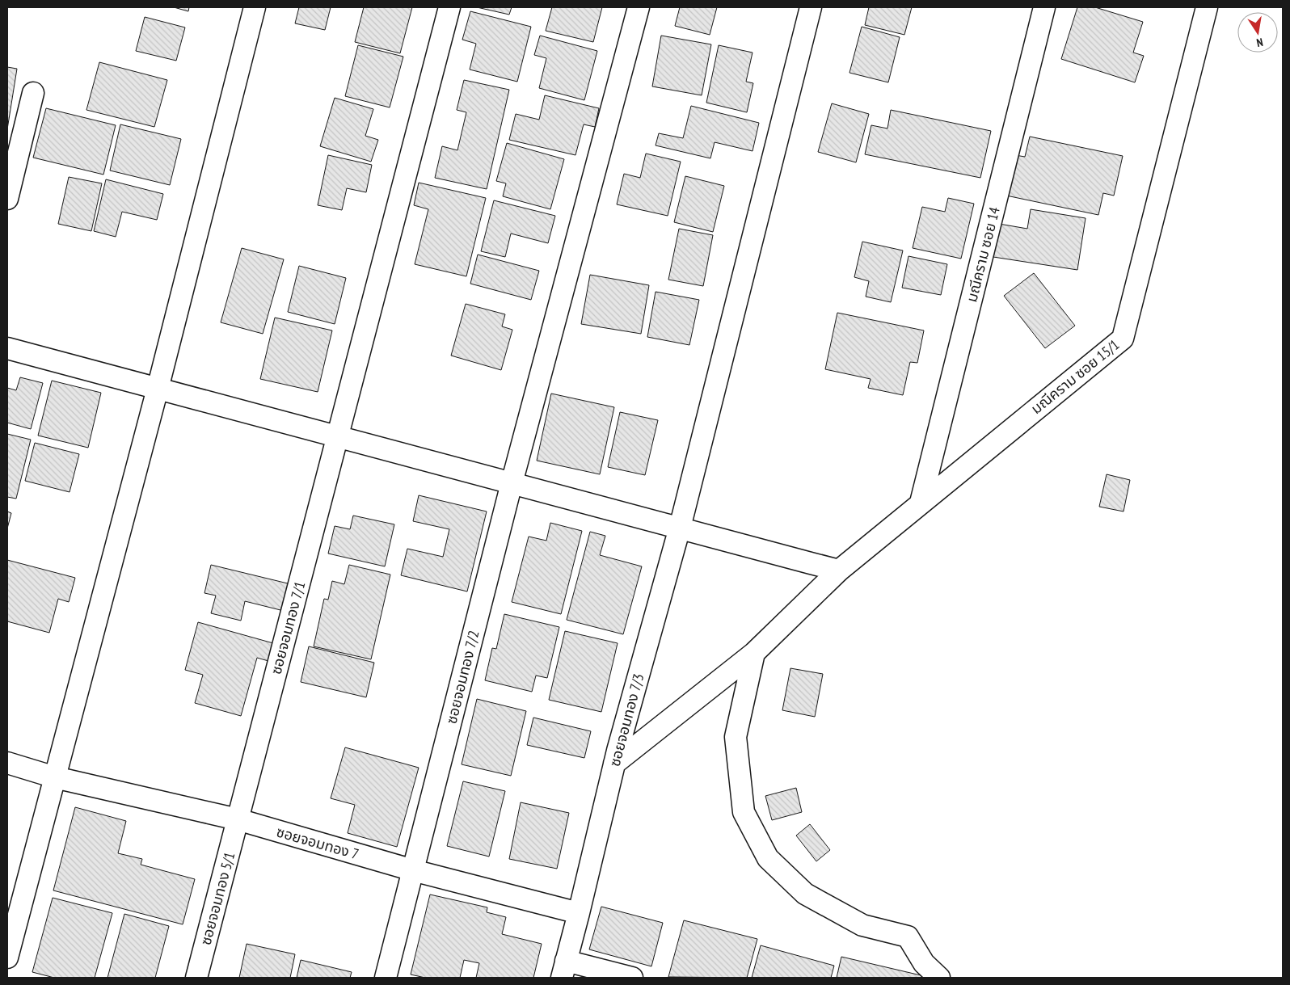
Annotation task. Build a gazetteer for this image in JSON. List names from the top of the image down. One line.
{"streets":{"street":["มณีคราม ซอย 14","มณีคราม ซอย 15/1","ซอยจอมทอง 7/1","ซอยจอมทอง 7/2","ซอยจอมทอง 7/3","ซอยจอมทอง 7","ซอยจอมทอง 5/1"]},"crossings":[["มณีคราม ซอย 14","มณีคราม ซอย 15/1"],["มณีคราม ซอย 15/1","ซอยจอมทอง 7/3"],["ซอยจอมทอง 7/1","ซอยจอมทอง 7"],["ซอยจอมทอง 7/1","ซอยจอมทอง 5/1"],["ซอยจอมทอง 7/2","ซอยจอมทอง 7"],["ซอยจอมทอง 7/3","ซอยจอมทอง 7"],["ซอยจอมทอง 7","ซอยจอมทอง 5/1"]],"north":"bottom"}
